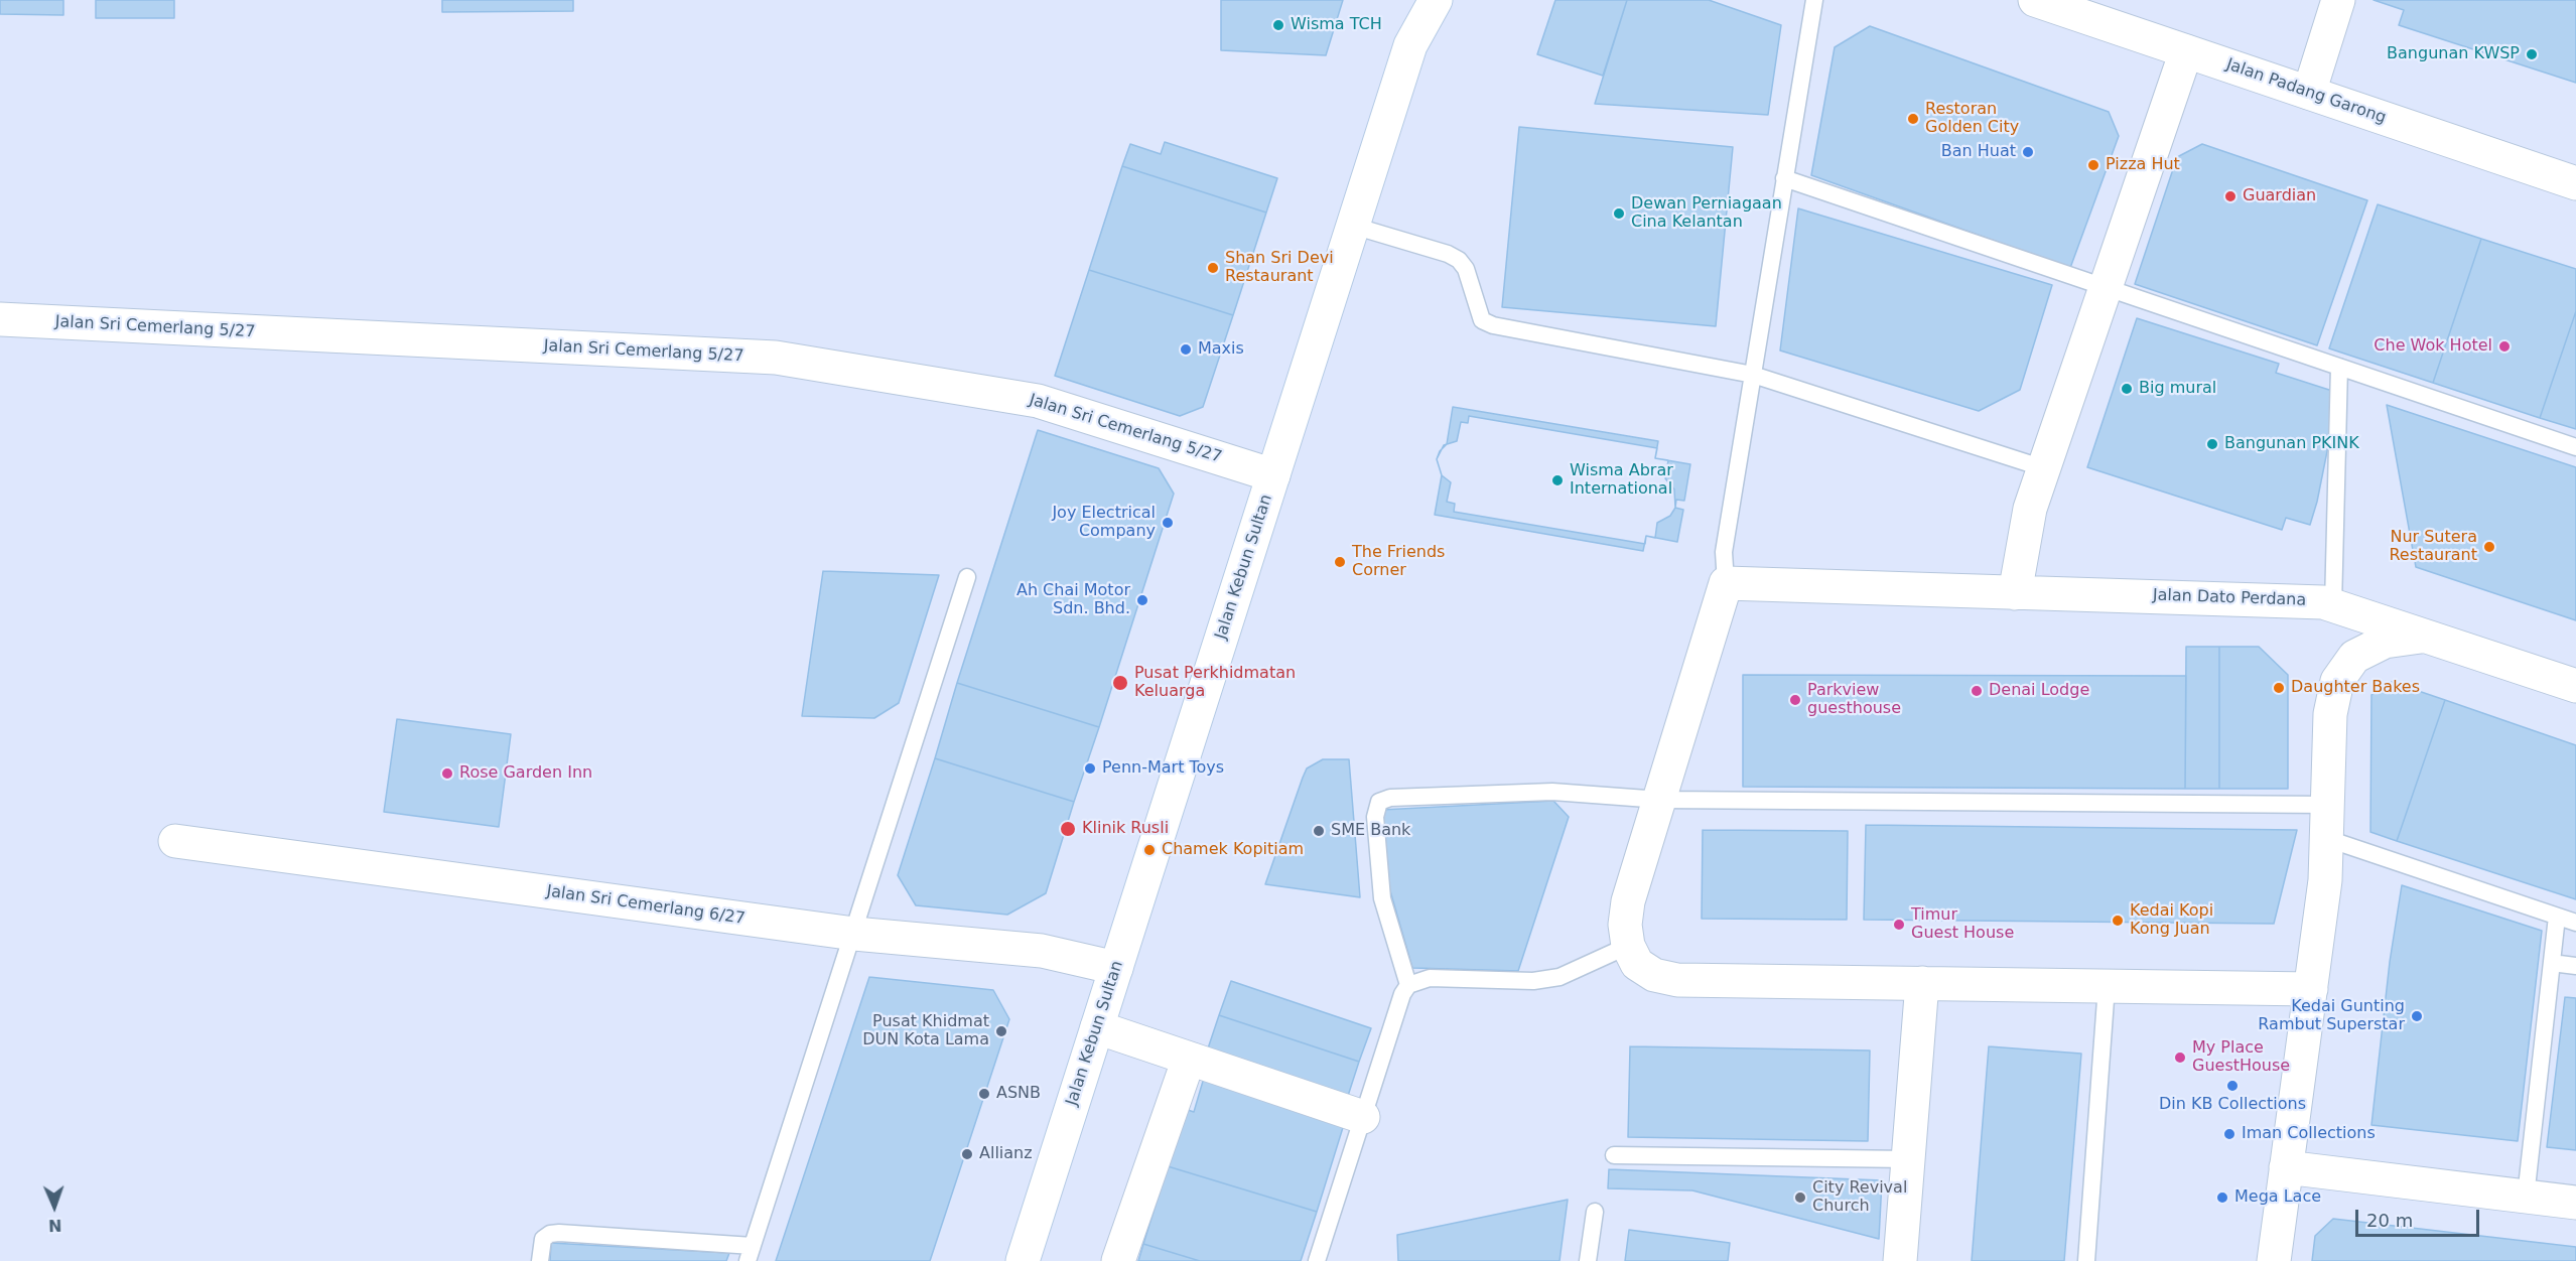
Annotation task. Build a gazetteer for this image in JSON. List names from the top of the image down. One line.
{"streets":{"street":["Jalan Padang Garong","Jalan Sri Cemerlang 5/27","Jalan Kebun Sultan","Jalan Dato Perdana","Jalan Sri Cemerlang 6/27"]},"crossings":[["Jalan Sri Cemerlang 5/27","Jalan Kebun Sultan"],["Jalan Kebun Sultan","Jalan Sri Cemerlang 6/27"]],"places":["Wisma TCH","Bangunan KWSP","Restoran Golden City","Ban Huat","Pizza Hut","Guardian","Dewan Perniagaan Cina Kelantan","Shan Sri Devi Restaurant","Che Wok Hotel","Maxis","Big mural","Bangunan PKINK","Wisma Abrar International","Joy Electrical Company","Nur Sutera Restaurant","The Friends Corner","Ah Chai Motor Sdn. Bhd.","Pusat Perkhidmatan Keluarga","Daughter Bakes","Denai Lodge","Parkview guesthouse","Penn-Mart Toys","Rose Garden Inn","Klinik Rusli","SME Bank","Chamek Kopitiam","Kedai Kopi Kong Juan","Timur Guest House","Kedai Gunting Rambut Superstar","Pusat Khidmat DUN Kota Lama","My Place GuestHouse","Din KB Collections","ASNB","Iman Collections","Allianz","City Revival Church","Mega Lace"],"scale_bar":"20 m","north":"bottom"}
